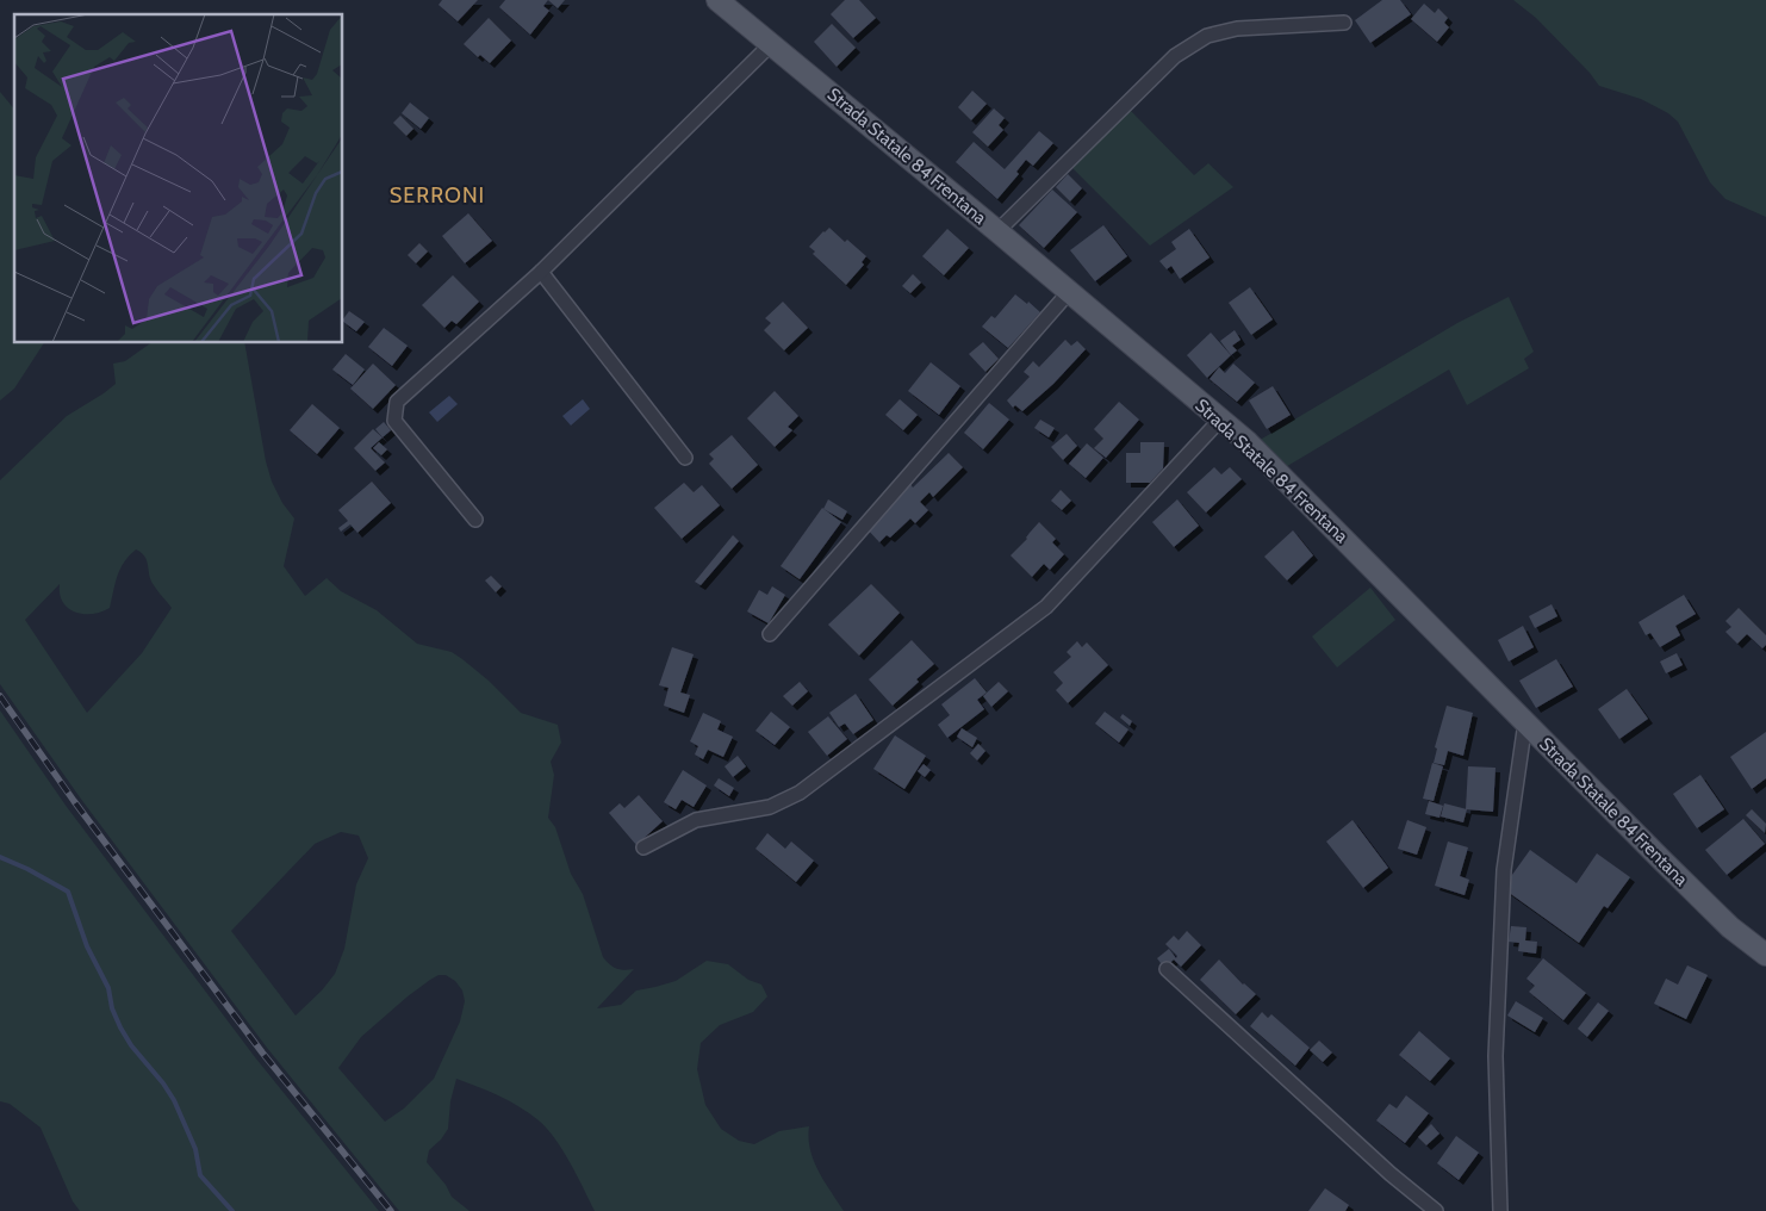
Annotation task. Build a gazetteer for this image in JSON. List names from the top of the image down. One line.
{"streets":{"main road":["Strada Statale 84 Frentana"]},"districts":["SERRONI"]}
